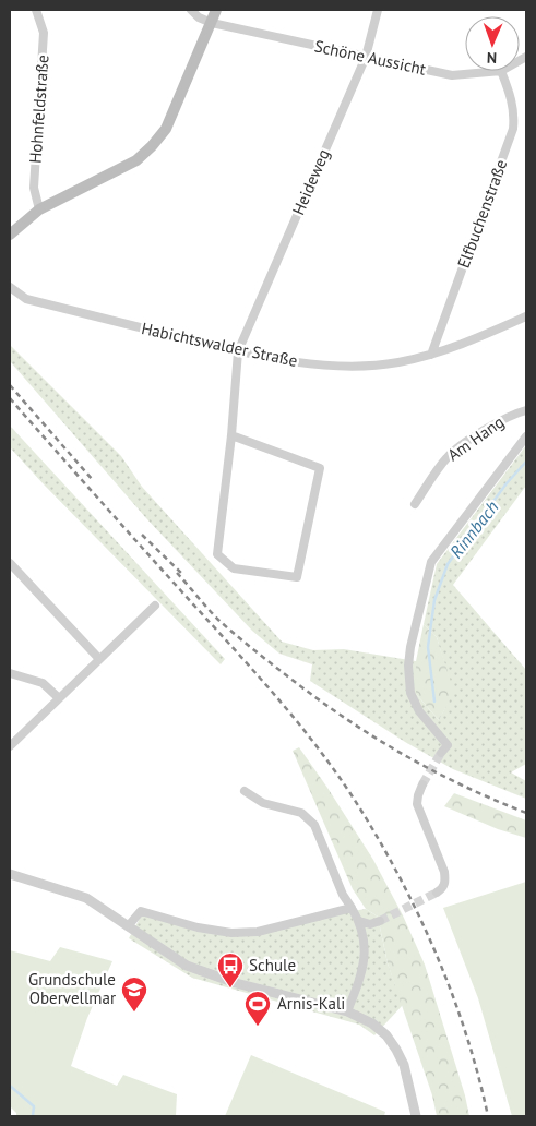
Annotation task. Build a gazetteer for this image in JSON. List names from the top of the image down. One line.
{"streets":{"street":["Schöne Aussicht","Hohnfeldstraße","Heideweg","Elfbuchenstraße","Habichtswalder Straße","Am Hang"]},"crossings":[["Schöne Aussicht","Heideweg"],["Schöne Aussicht","Elfbuchenstraße"],["Heideweg","Habichtswalder Straße"],["Elfbuchenstraße","Habichtswalder Straße"]],"water":["Rinnbach"],"places":{"bus stop":["Schule"],"school or university":["Grundschule Obervellmar"],"sports":["Arnis-Kali"]},"north":"bottom"}
